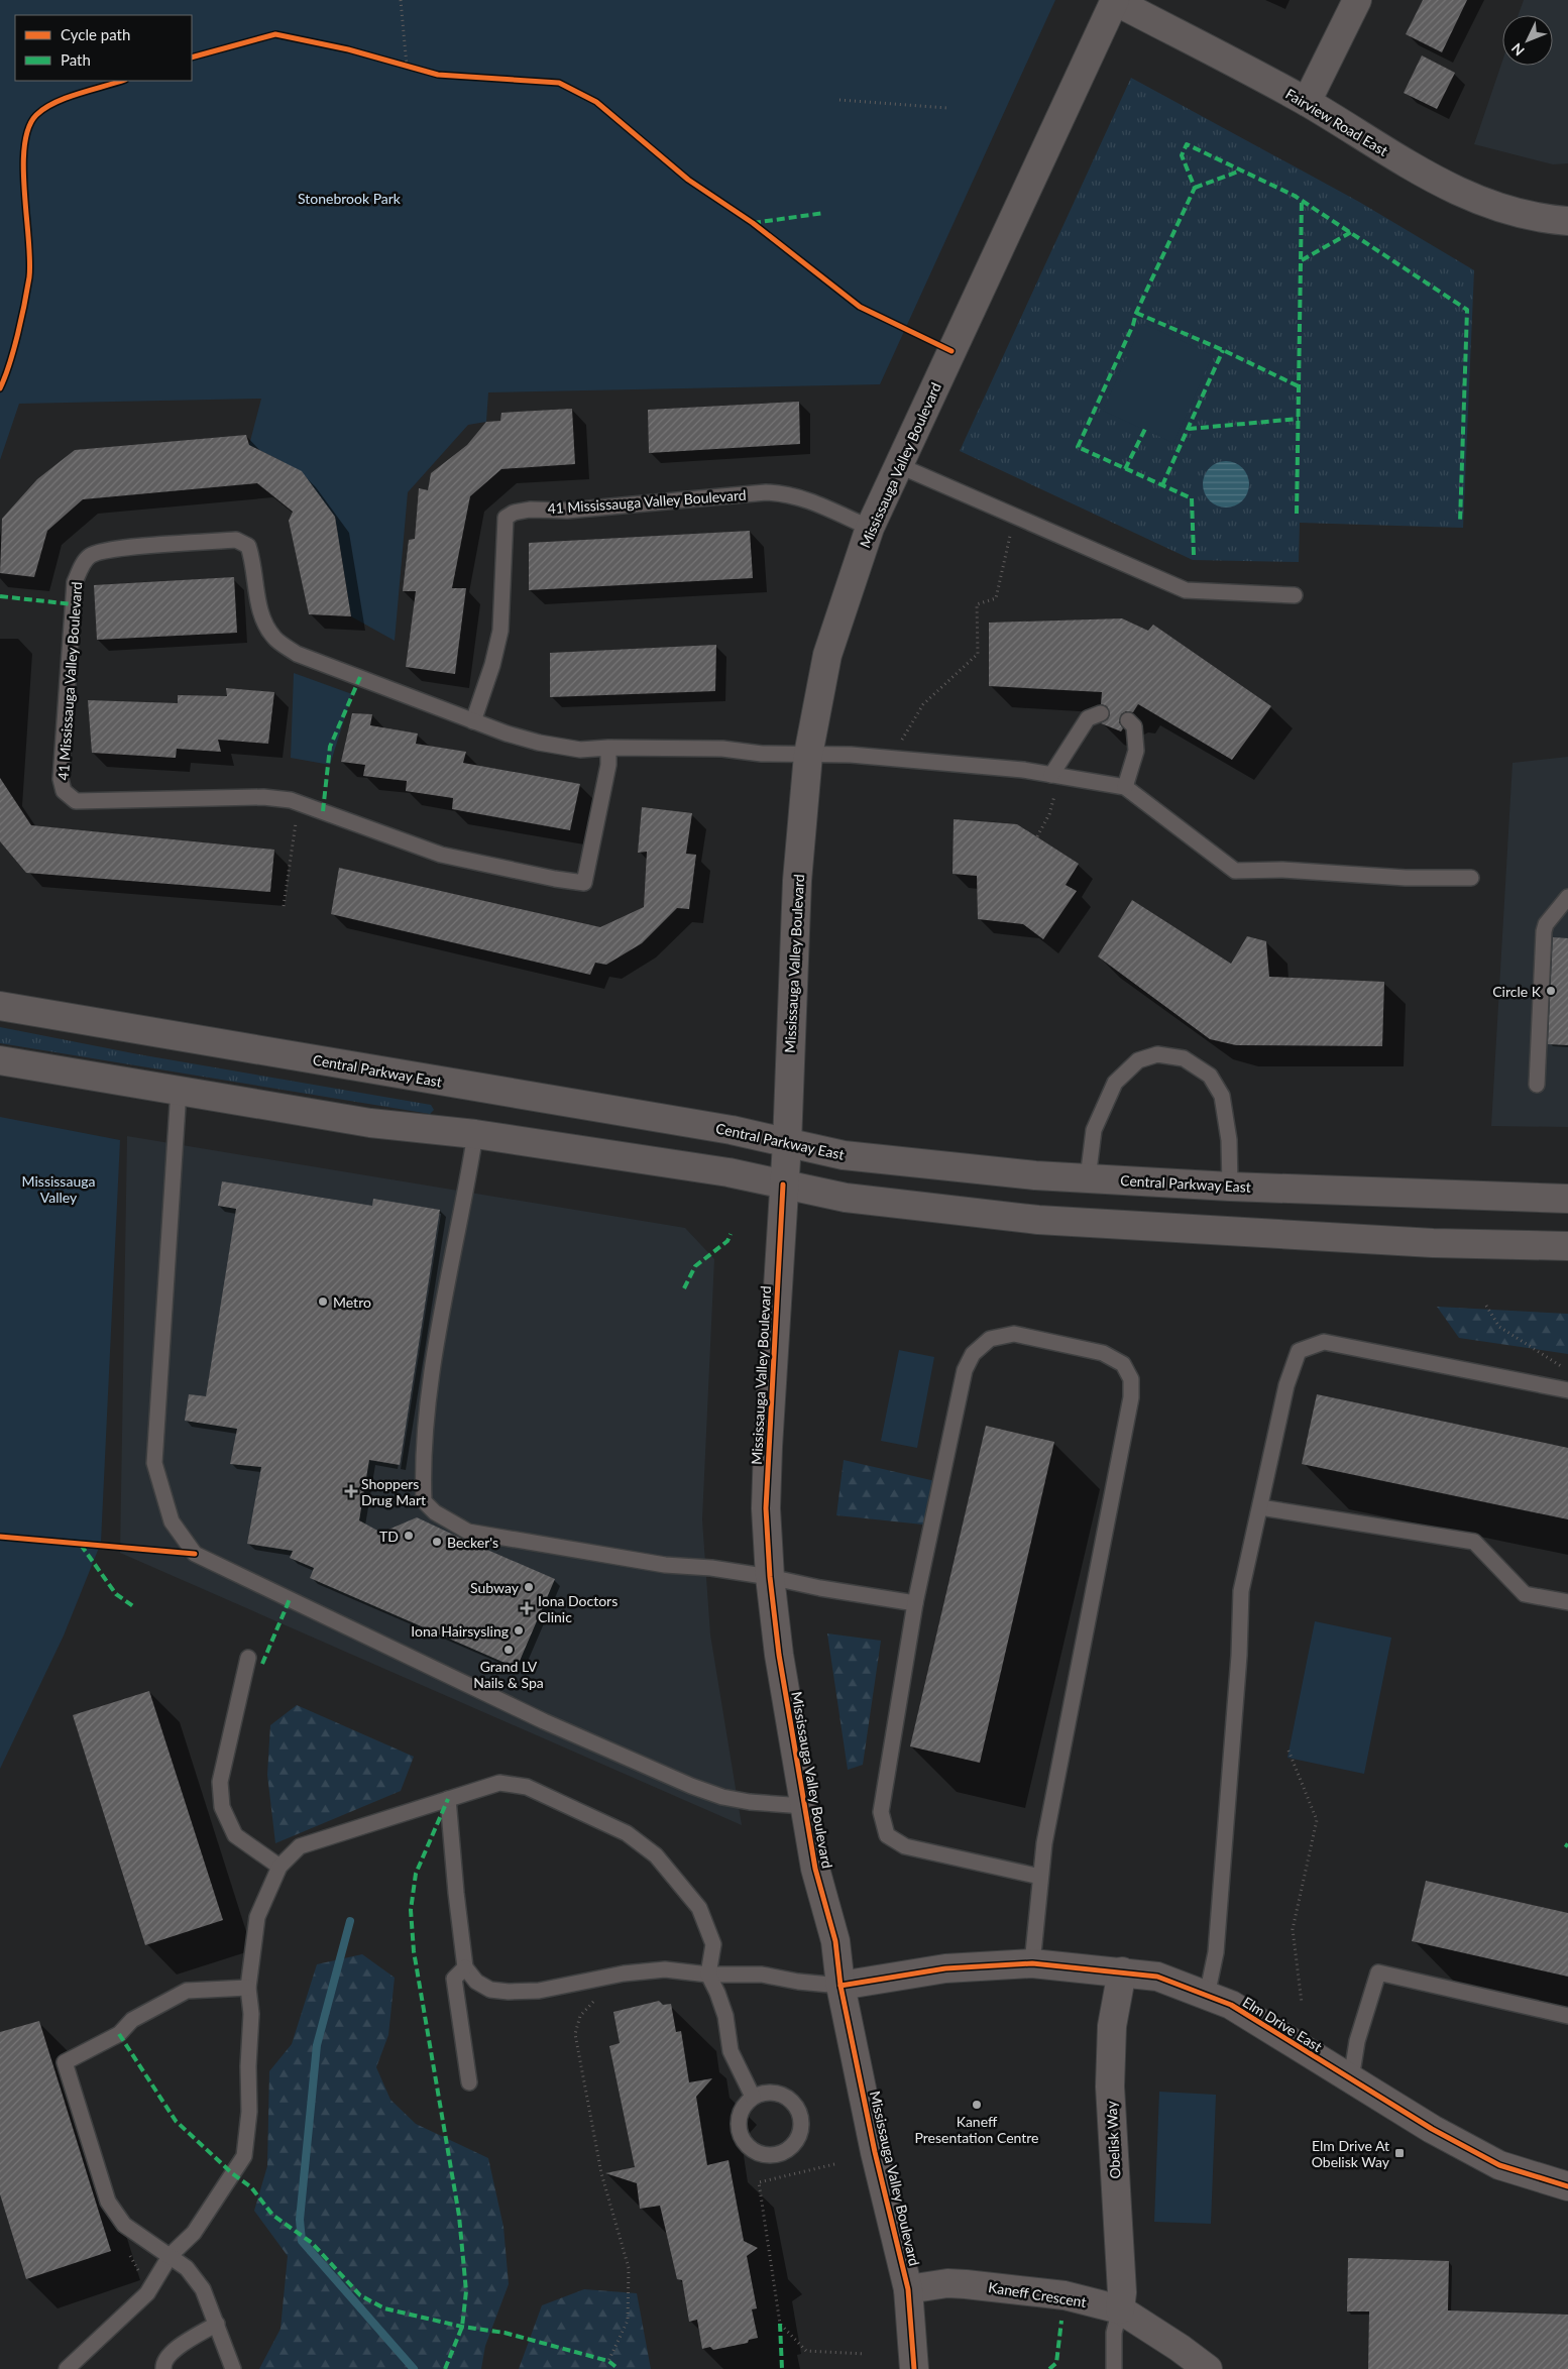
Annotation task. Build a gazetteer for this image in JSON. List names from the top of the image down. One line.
{"streets":{"street":["Fairview Road East","Mississauga Valley Boulevard","Central Parkway East","Elm Drive East","Obelisk Way","Kaneff Crescent"],"lane":["41 Mississauga Valley Boulevard"]},"crossings":[["Fairview Road East","Mississauga Valley Boulevard"],["Mississauga Valley Boulevard","41 Mississauga Valley Boulevard"],["Mississauga Valley Boulevard","Central Parkway East"],["Mississauga Valley Boulevard","Elm Drive East"],["Mississauga Valley Boulevard","Kaneff Crescent"],["Elm Drive East","Obelisk Way"],["Obelisk Way","Kaneff Crescent"]],"parks":["Stonebrook Park","Mississauga Valley"],"places":{"other":["Circle K","Metro","TD","Becker's","Subway","Iona Hairsysling","Grand LV Nails & Spa","Kaneff Presentation Centre"],"health":["Shoppers Drug Mart","Iona Doctors Clinic"],"transit":["Elm Drive At Obelisk Way"]},"legend":["Cycle path","Path"],"north":"bottom left"}
